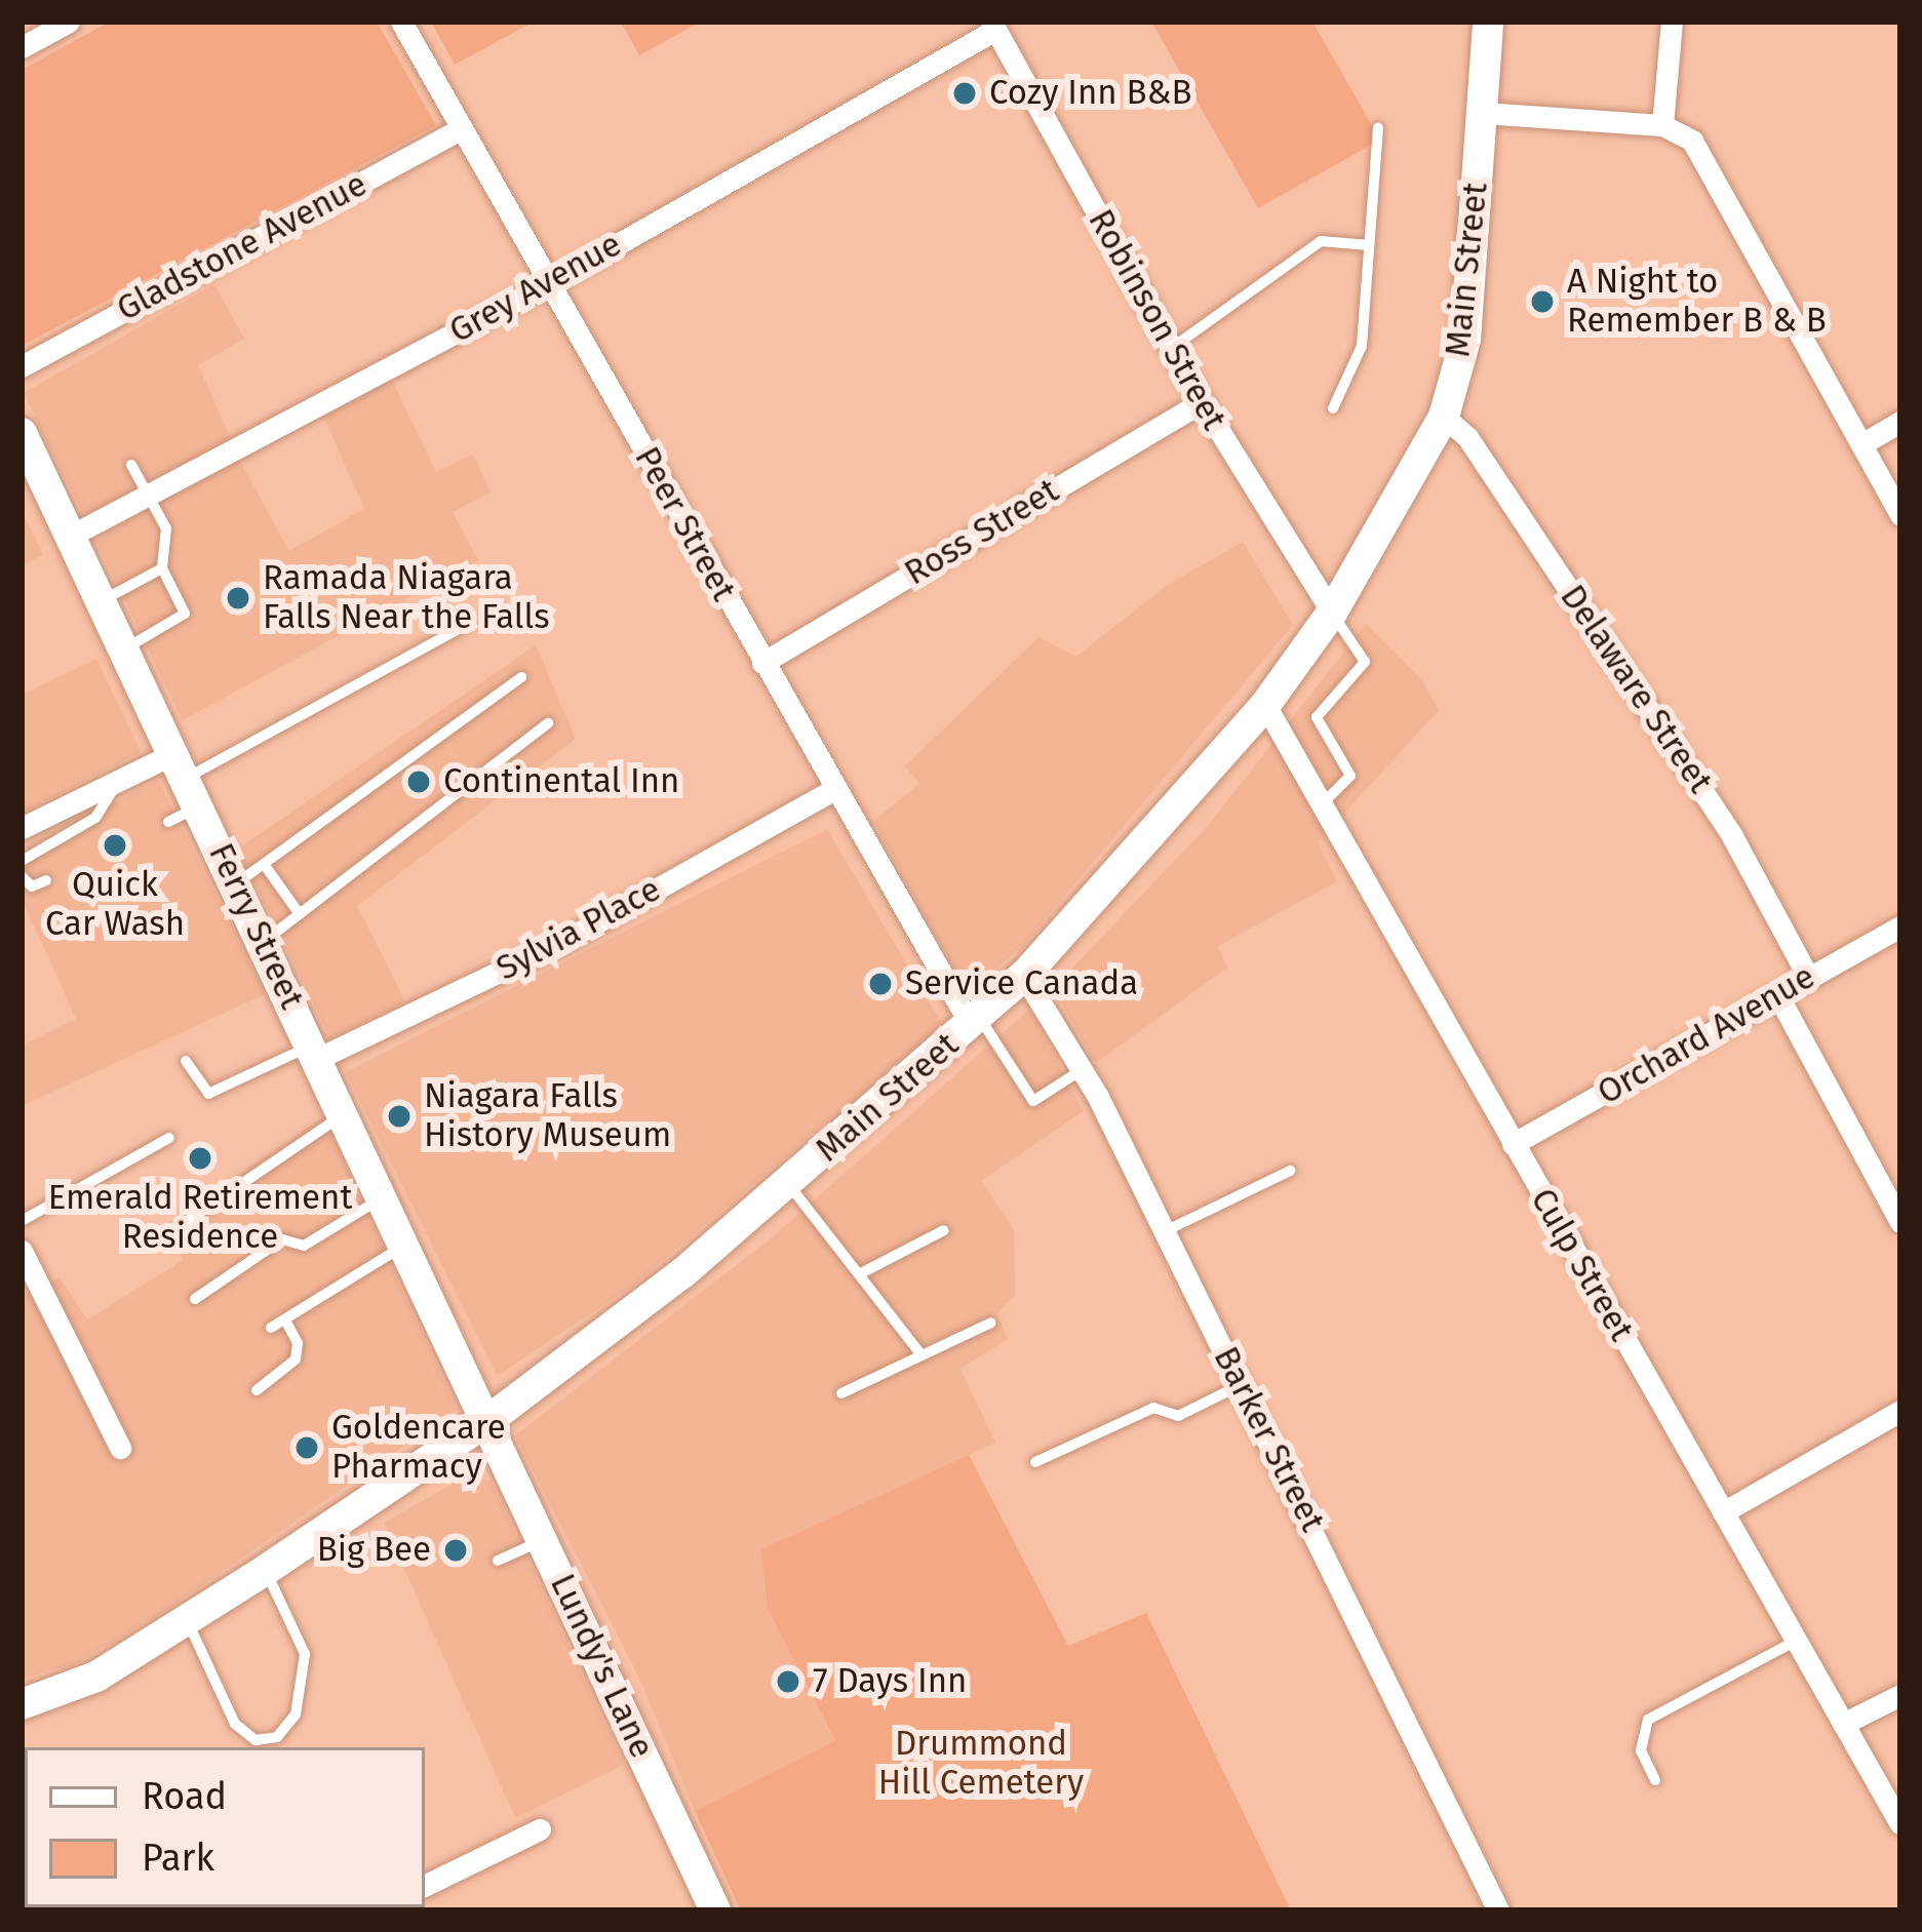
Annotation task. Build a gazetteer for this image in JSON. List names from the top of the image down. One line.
{"streets":{"street":["Gladstone Avenue","Main Street","Grey Avenue","Robinson Street","Peer Street","Ross Street","Delaware Street","Ferry Street","Sylvia Place","Orchard Avenue","Culp Street","Barker Street","Lundy's Lane"]},"crossings":[["Gladstone Avenue","Peer Street"],["Main Street","Robinson Street"],["Main Street","Peer Street"],["Main Street","Delaware Street"],["Main Street","Ferry Street"],["Main Street","Culp Street"],["Main Street","Barker Street"],["Main Street","Lundy's Lane"],["Grey Avenue","Robinson Street"],["Grey Avenue","Peer Street"],["Grey Avenue","Ferry Street"],["Robinson Street","Ross Street"],["Peer Street","Ross Street"],["Peer Street","Sylvia Place"],["Delaware Street","Orchard Avenue"],["Ferry Street","Sylvia Place"],["Ferry Street","Lundy's Lane"],["Orchard Avenue","Culp Street"]],"parks":["Drummond Hill Cemetery"],"places":["Cozy Inn B&B","A Night to Remember B & B","Ramada Niagara Falls Near the Falls","Continental Inn","Quick Car Wash","Service Canada","Niagara Falls History Museum","Emerald Retirement Residence","Goldencare Pharmacy","Big Bee","7 Days Inn"],"legend":["Road","Park"]}
